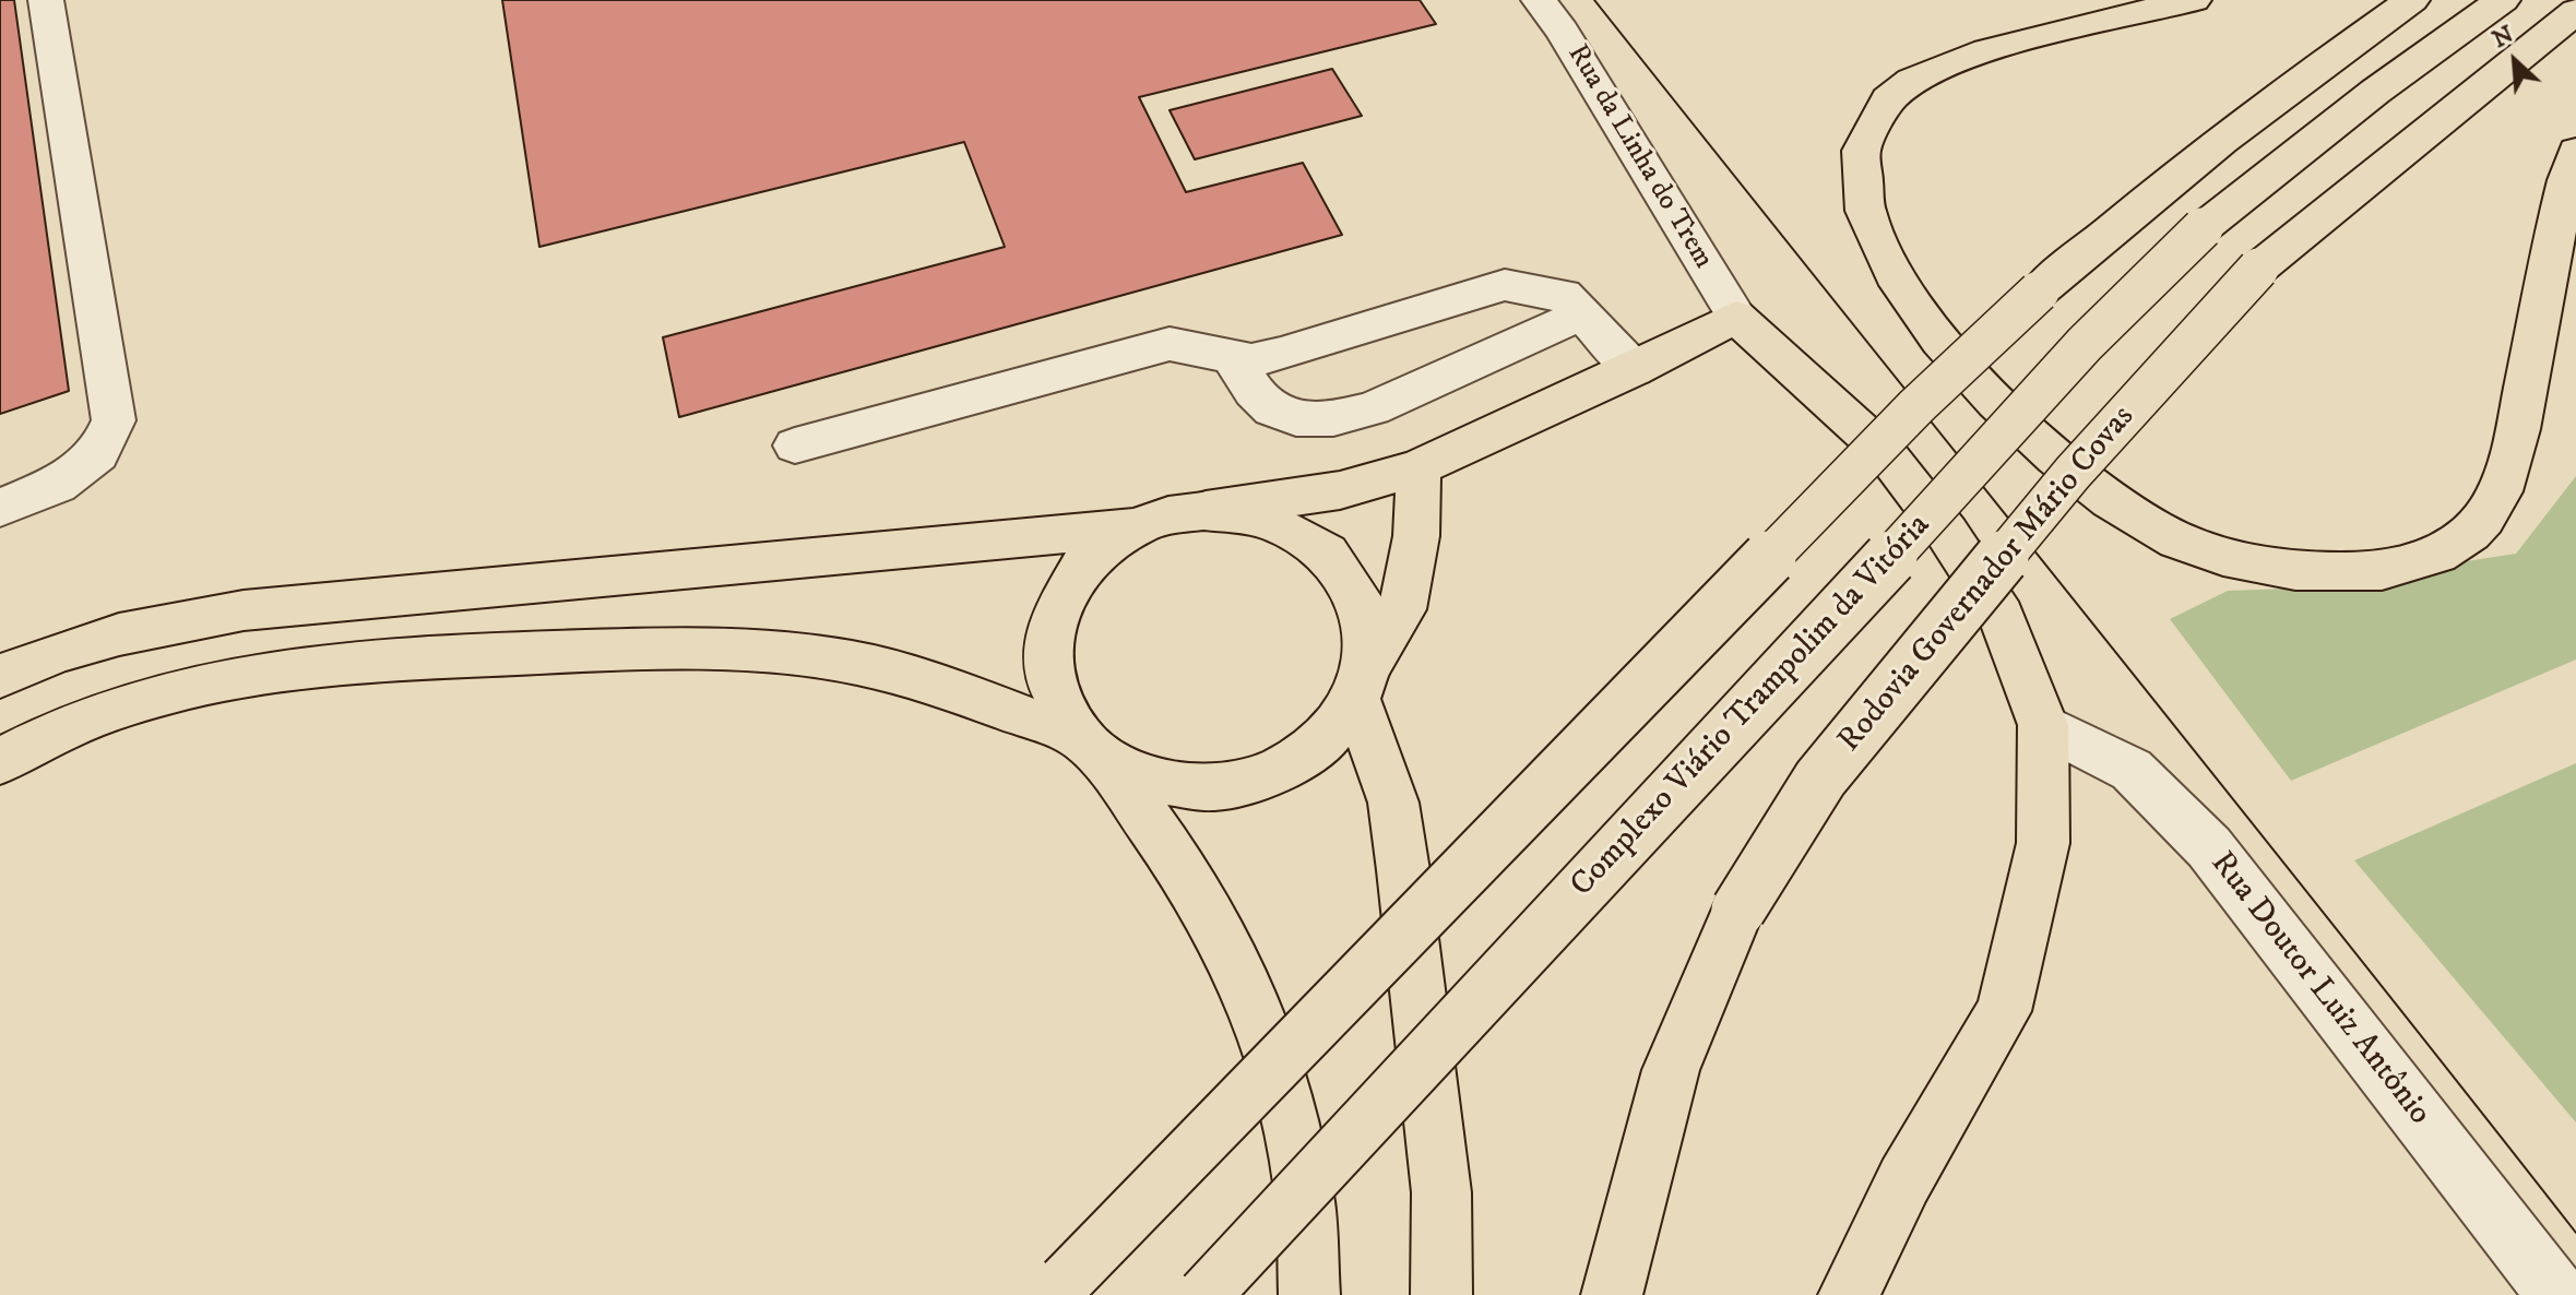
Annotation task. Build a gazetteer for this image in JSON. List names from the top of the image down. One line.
{"streets":{"main road":["Rodovia Governador Mário Covas","Complexo Viário Trampolim da Vitória"],"street":["Rua da Linha do Trem","Rua Doutor Luiz Antônio"]},"north":"top left"}
